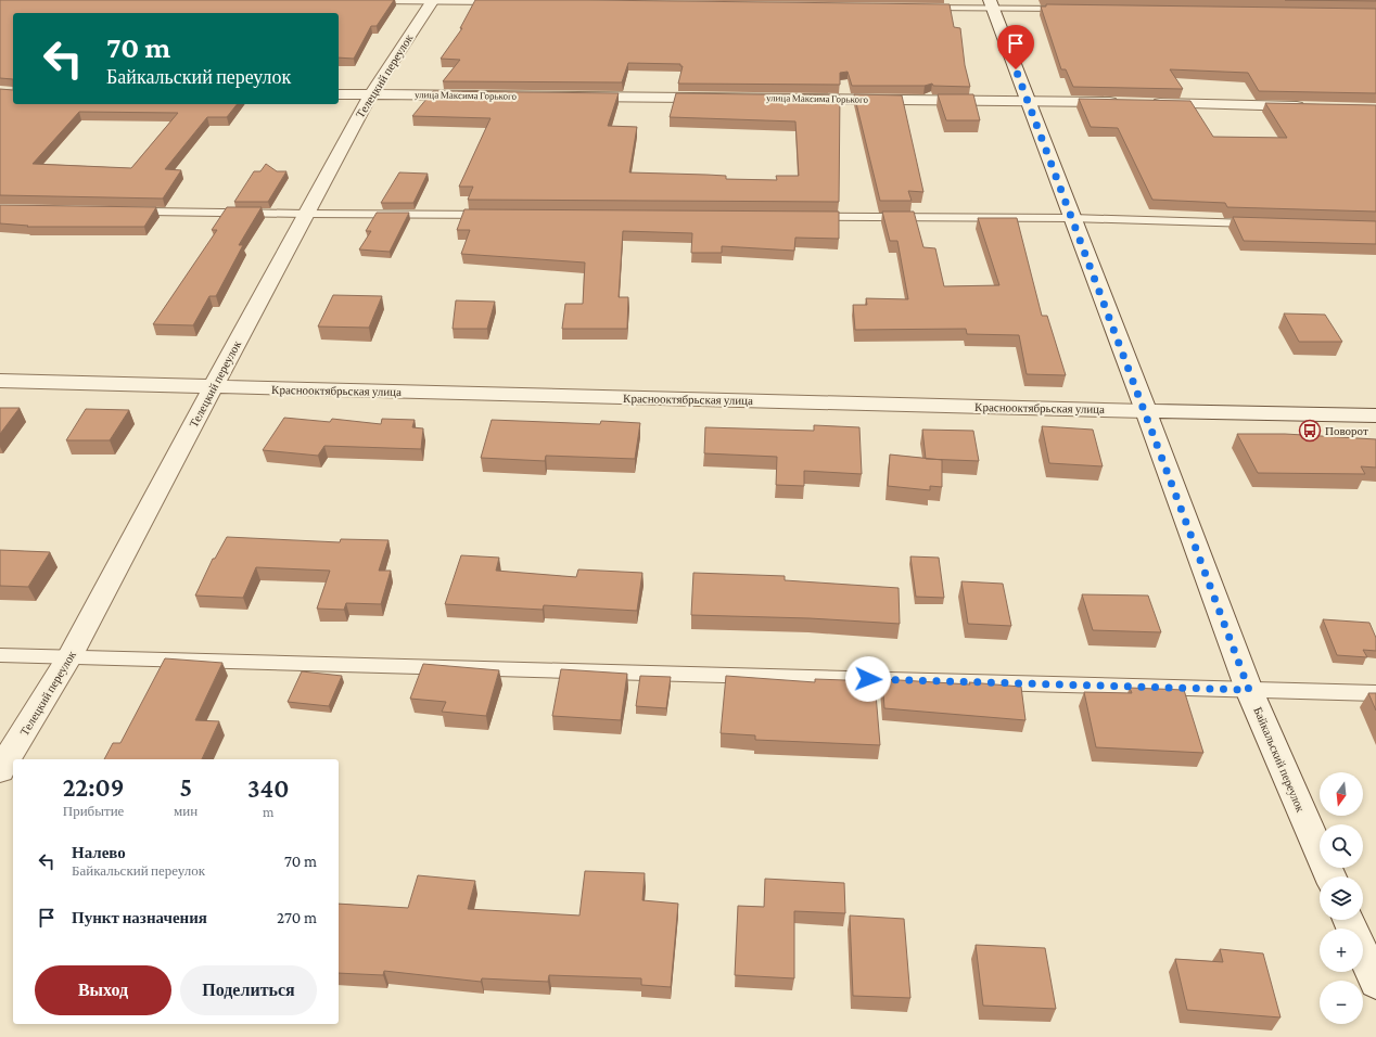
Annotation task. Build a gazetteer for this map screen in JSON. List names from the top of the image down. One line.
{"streets":{"street":["Телецкий переулок","улица Максима Горького","Краснооктябрьская улица","Байкальский переулок"]},"crossings":[["Телецкий переулок","улица Максима Горького"],["Телецкий переулок","Краснооктябрьская улица"],["улица Максима Горького","Байкальский переулок"],["Краснооктябрьская улица","Байкальский переулок"]],"places":{"bus stop":["Поворот"]},"north":"bottom","page":{"turn":["70 m","Байкальский переулок"],"eta":["22:09","Прибытие","5","мин","340","m"],"map_buttons":["+","−"],"list":[{"name":"Налево","note":"Байкальский переулок","value":"70 m"},{"name":"Пункт назначения","value":"270 m"}],"buttons":["Выход","Поделиться"]}}
